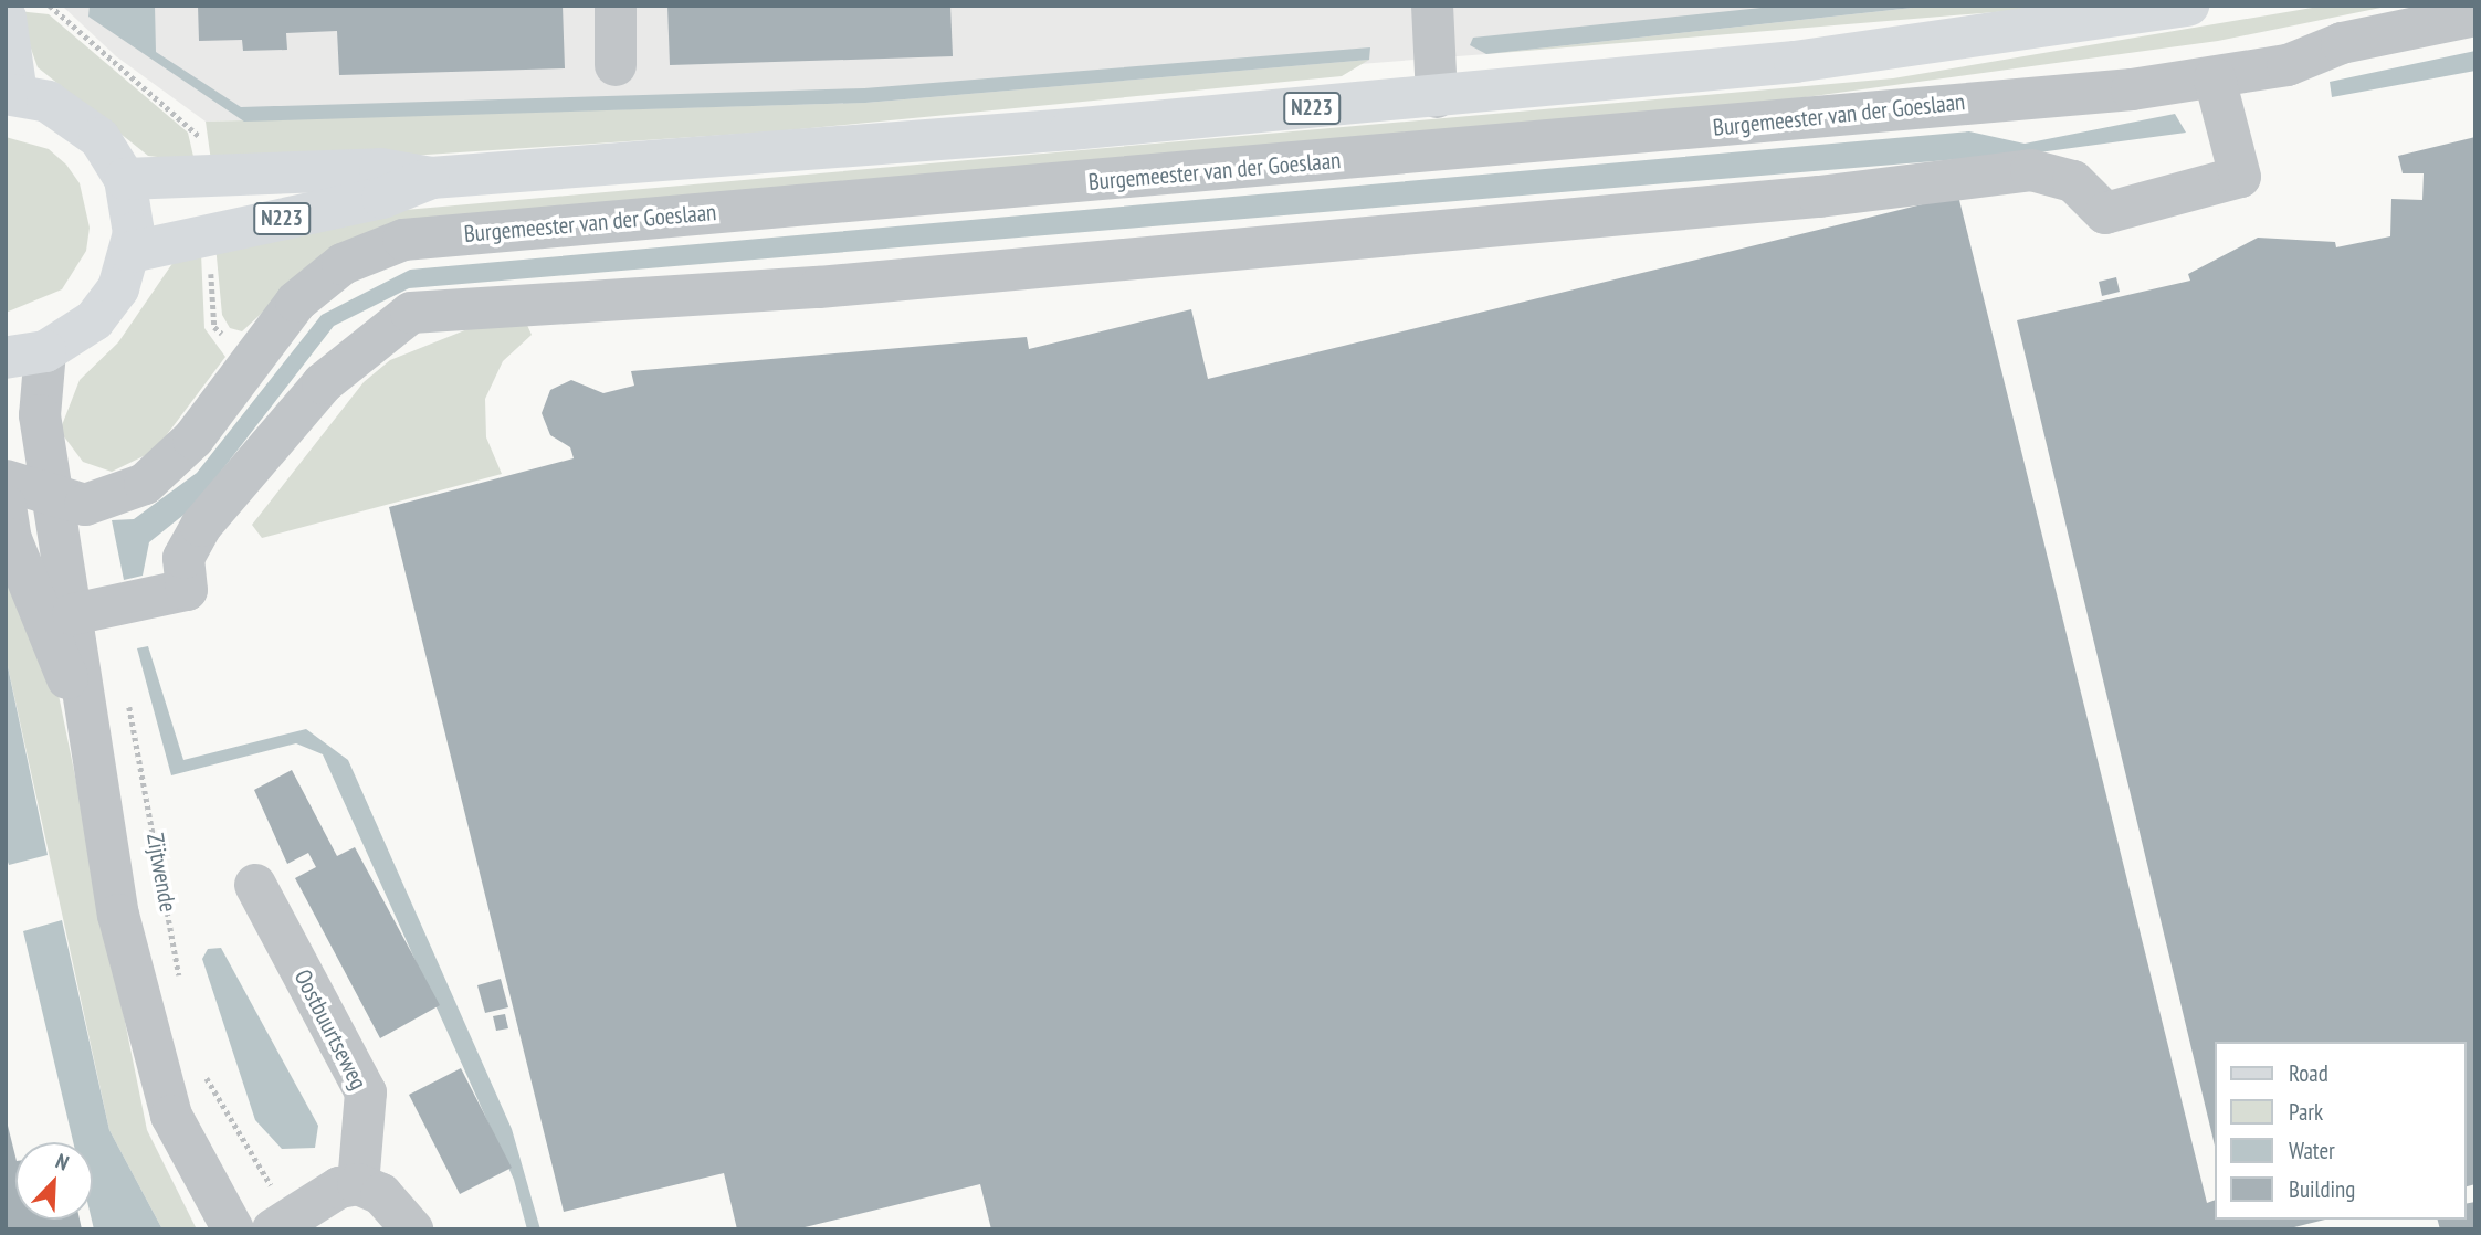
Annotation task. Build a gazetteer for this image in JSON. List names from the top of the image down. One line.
{"streets":{"main road":["N223"],"street":["Burgemeester van der Goeslaan","Oostbuurtseweg"],"path":["Zijtwende"]},"legend":["Road","Park","Water","Building"],"north":"top right"}
